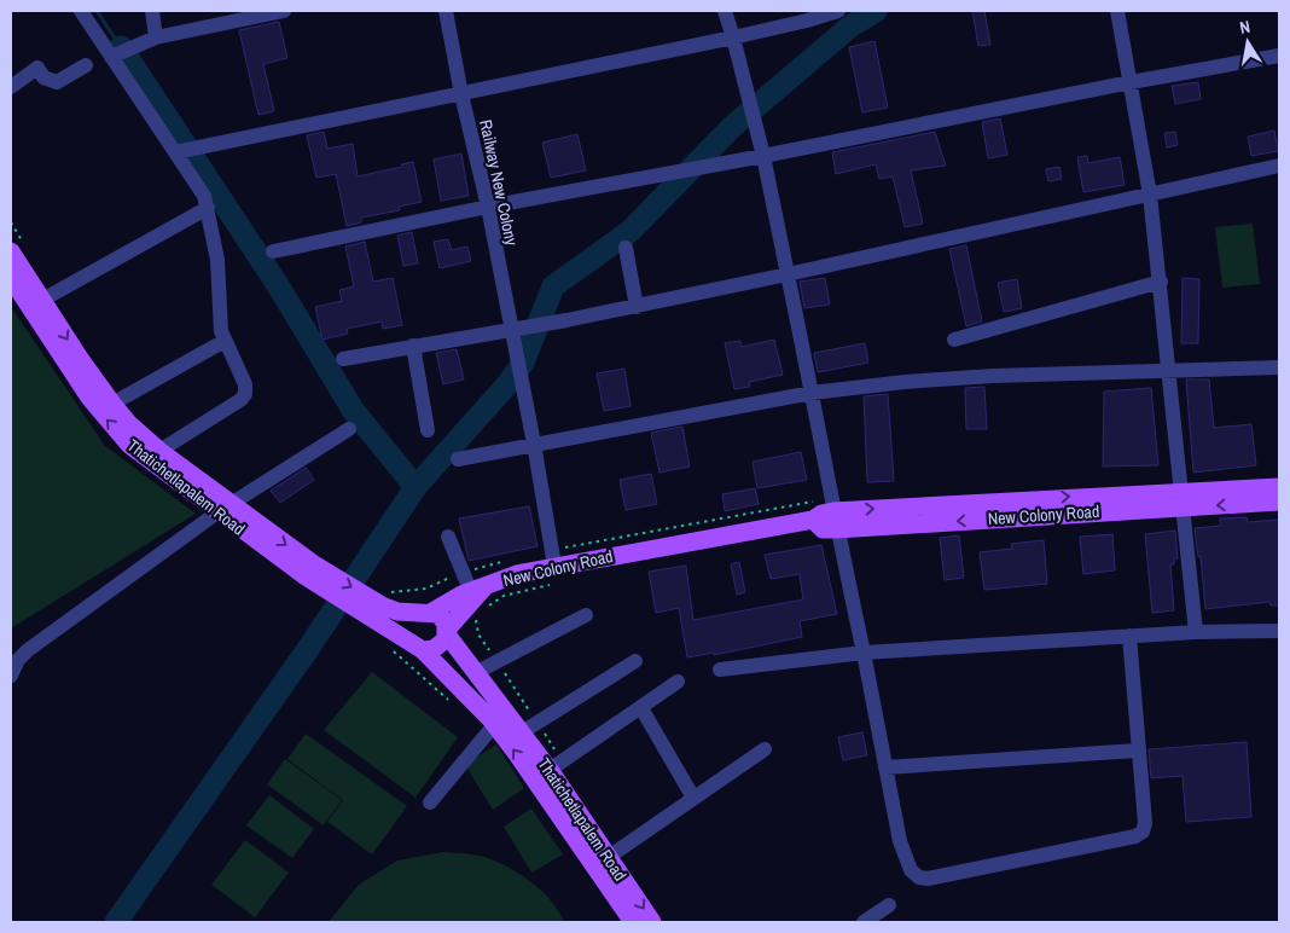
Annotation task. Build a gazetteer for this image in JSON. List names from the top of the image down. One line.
{"streets":{"main road":["Thatichetlapalem Road","New Colony Road"],"street":["Railway New Colony"]},"crossings":[["Railway New Colony","New Colony Road"]],"north":"top"}
